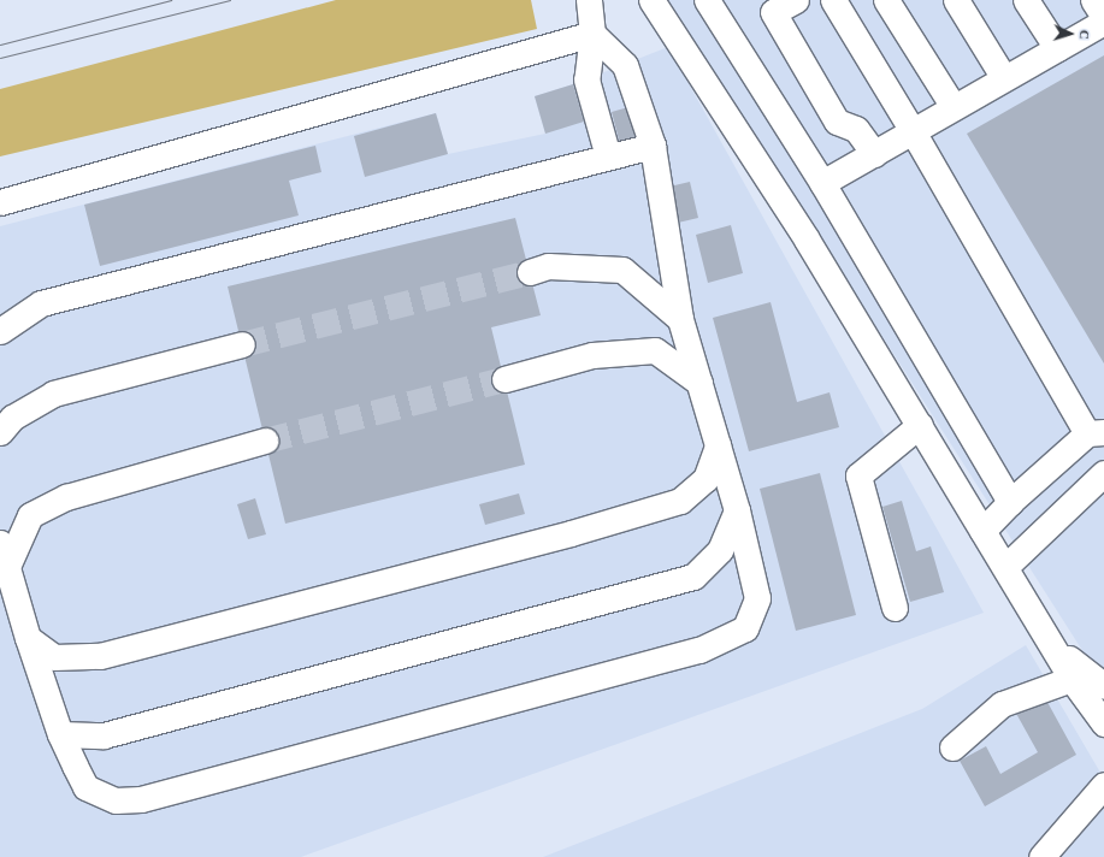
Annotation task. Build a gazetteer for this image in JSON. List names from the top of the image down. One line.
{"north":"right"}
